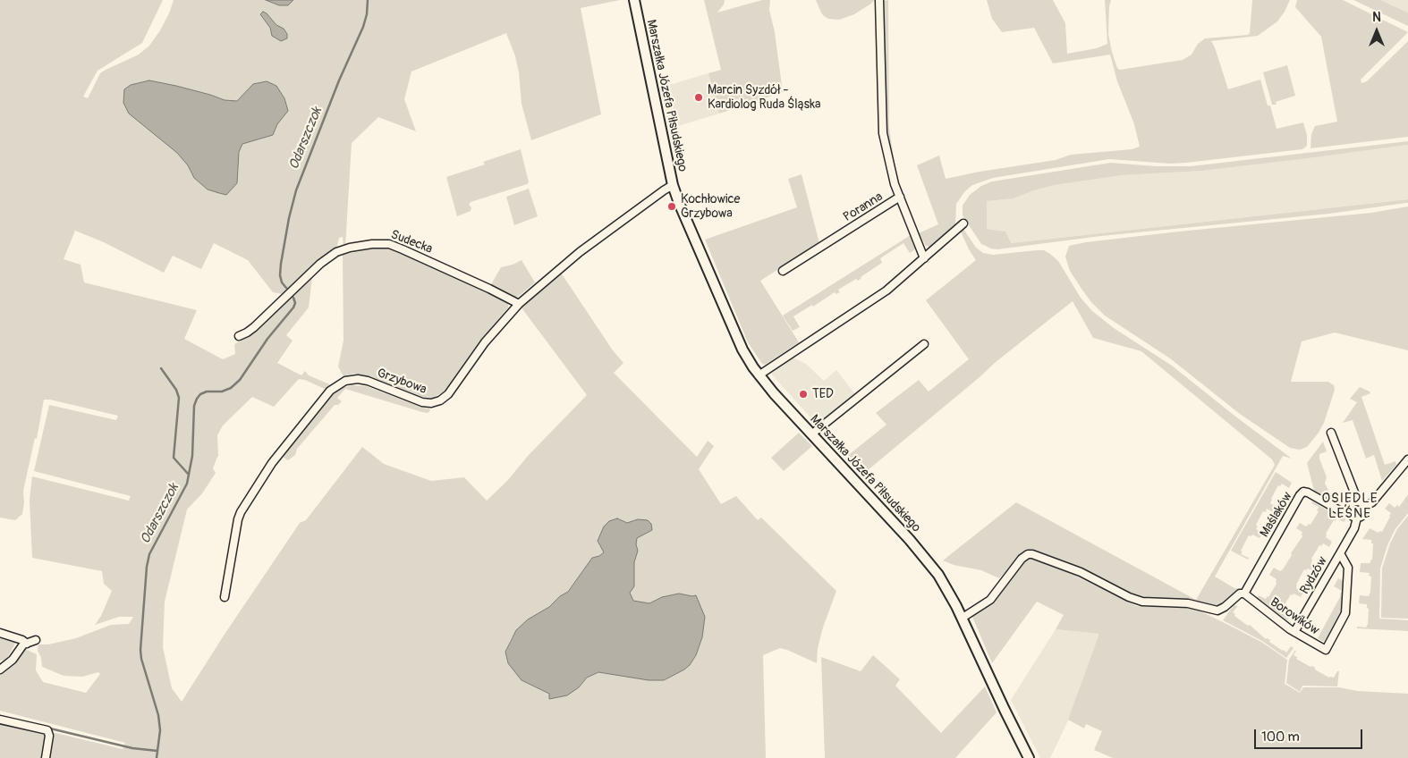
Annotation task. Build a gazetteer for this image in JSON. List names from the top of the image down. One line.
{"streets":{"street":["Marszałka Józefa Piłsudskiego","Poranna","Sudecka","Grzybowa","Maślaków","Rydzów","Borowików"]},"crossings":[["Marszałka Józefa Piłsudskiego","Grzybowa"],["Sudecka","Grzybowa"],["Maślaków","Borowików"],["Rydzów","Borowików"]],"districts":["OSIEDLE LEŚNE"],"water":["Odarszczok"],"places":["Marcin Syzdół - Kardiolog Ruda Śląska","Kochłowice Grzybowa","TED"],"scale_bar":"100 m","north":"top"}
